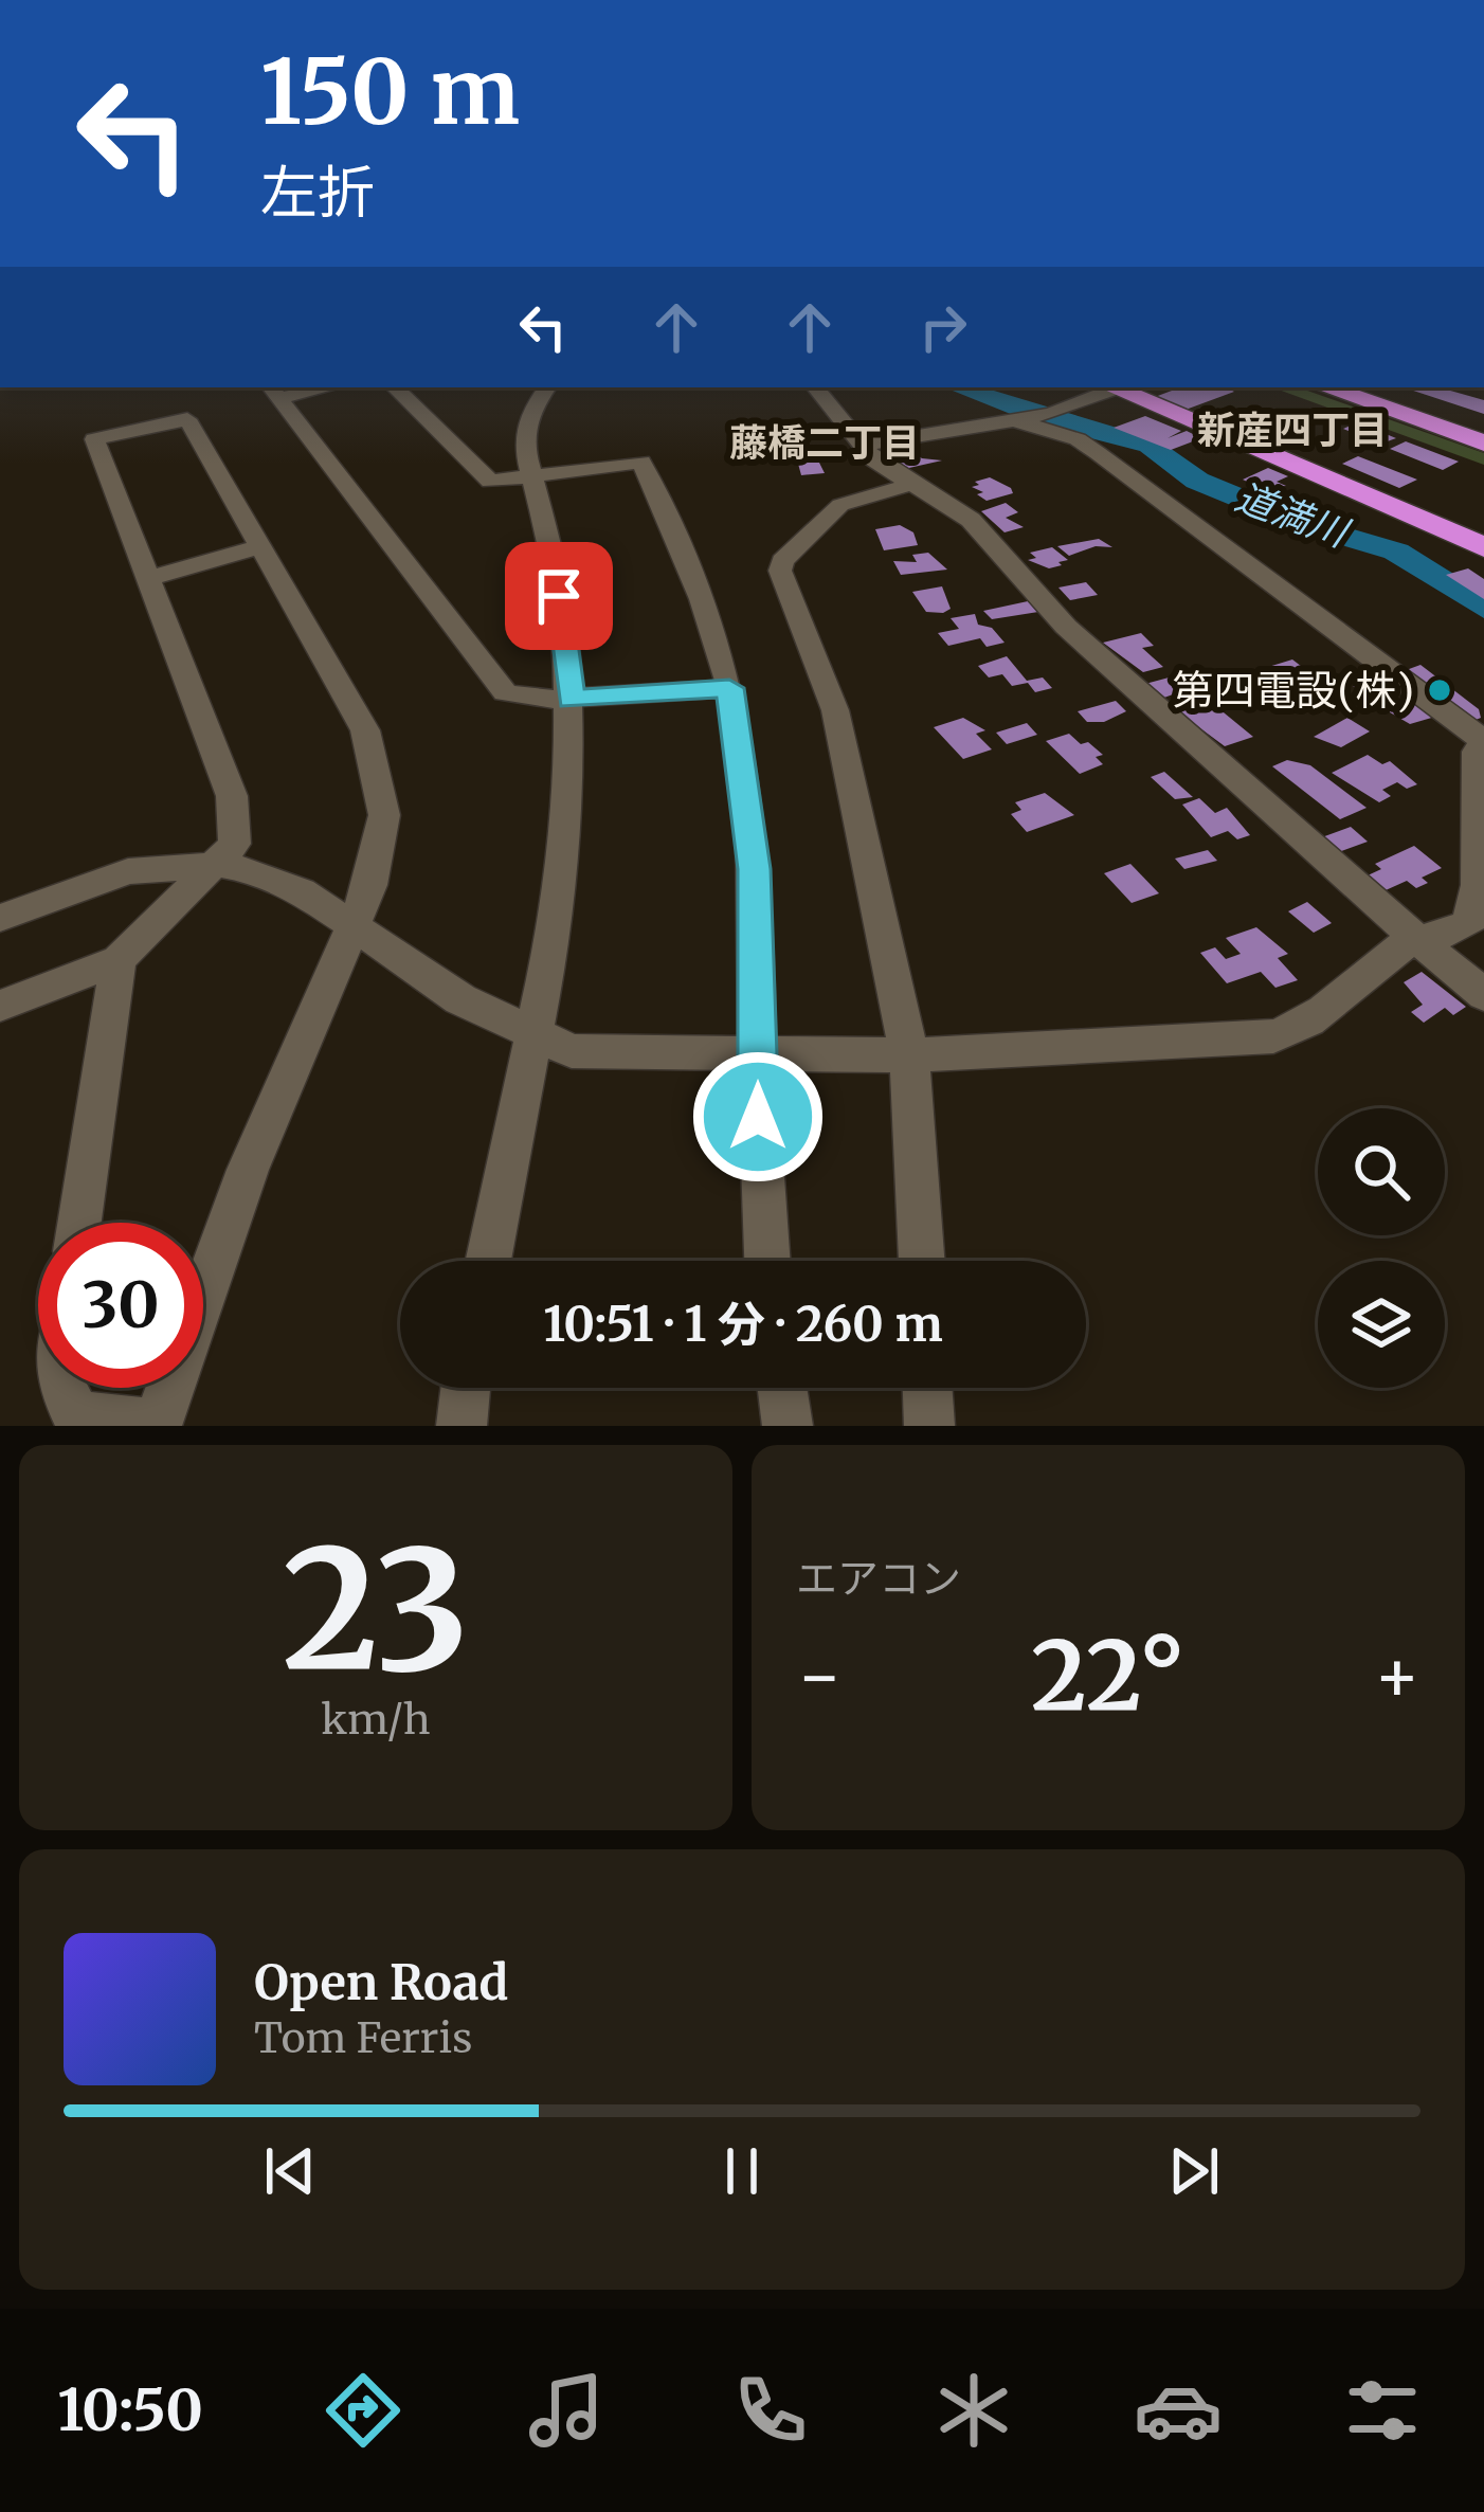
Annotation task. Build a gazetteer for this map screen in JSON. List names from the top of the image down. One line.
{"districts":["新産四丁目","藤橋二丁目"],"water":["道満川"],"places":["第四電設(株)"],"page":{"turn":["150 m","左折"],"limit":"30","trip":"10:51 · 1 分 · 260 m","tile":[["23","km/h"],"エアコン"],"heat":["−","22°","+"],"song":["Open Road","Tom Ferris"],"tabs":"10:50"}}
